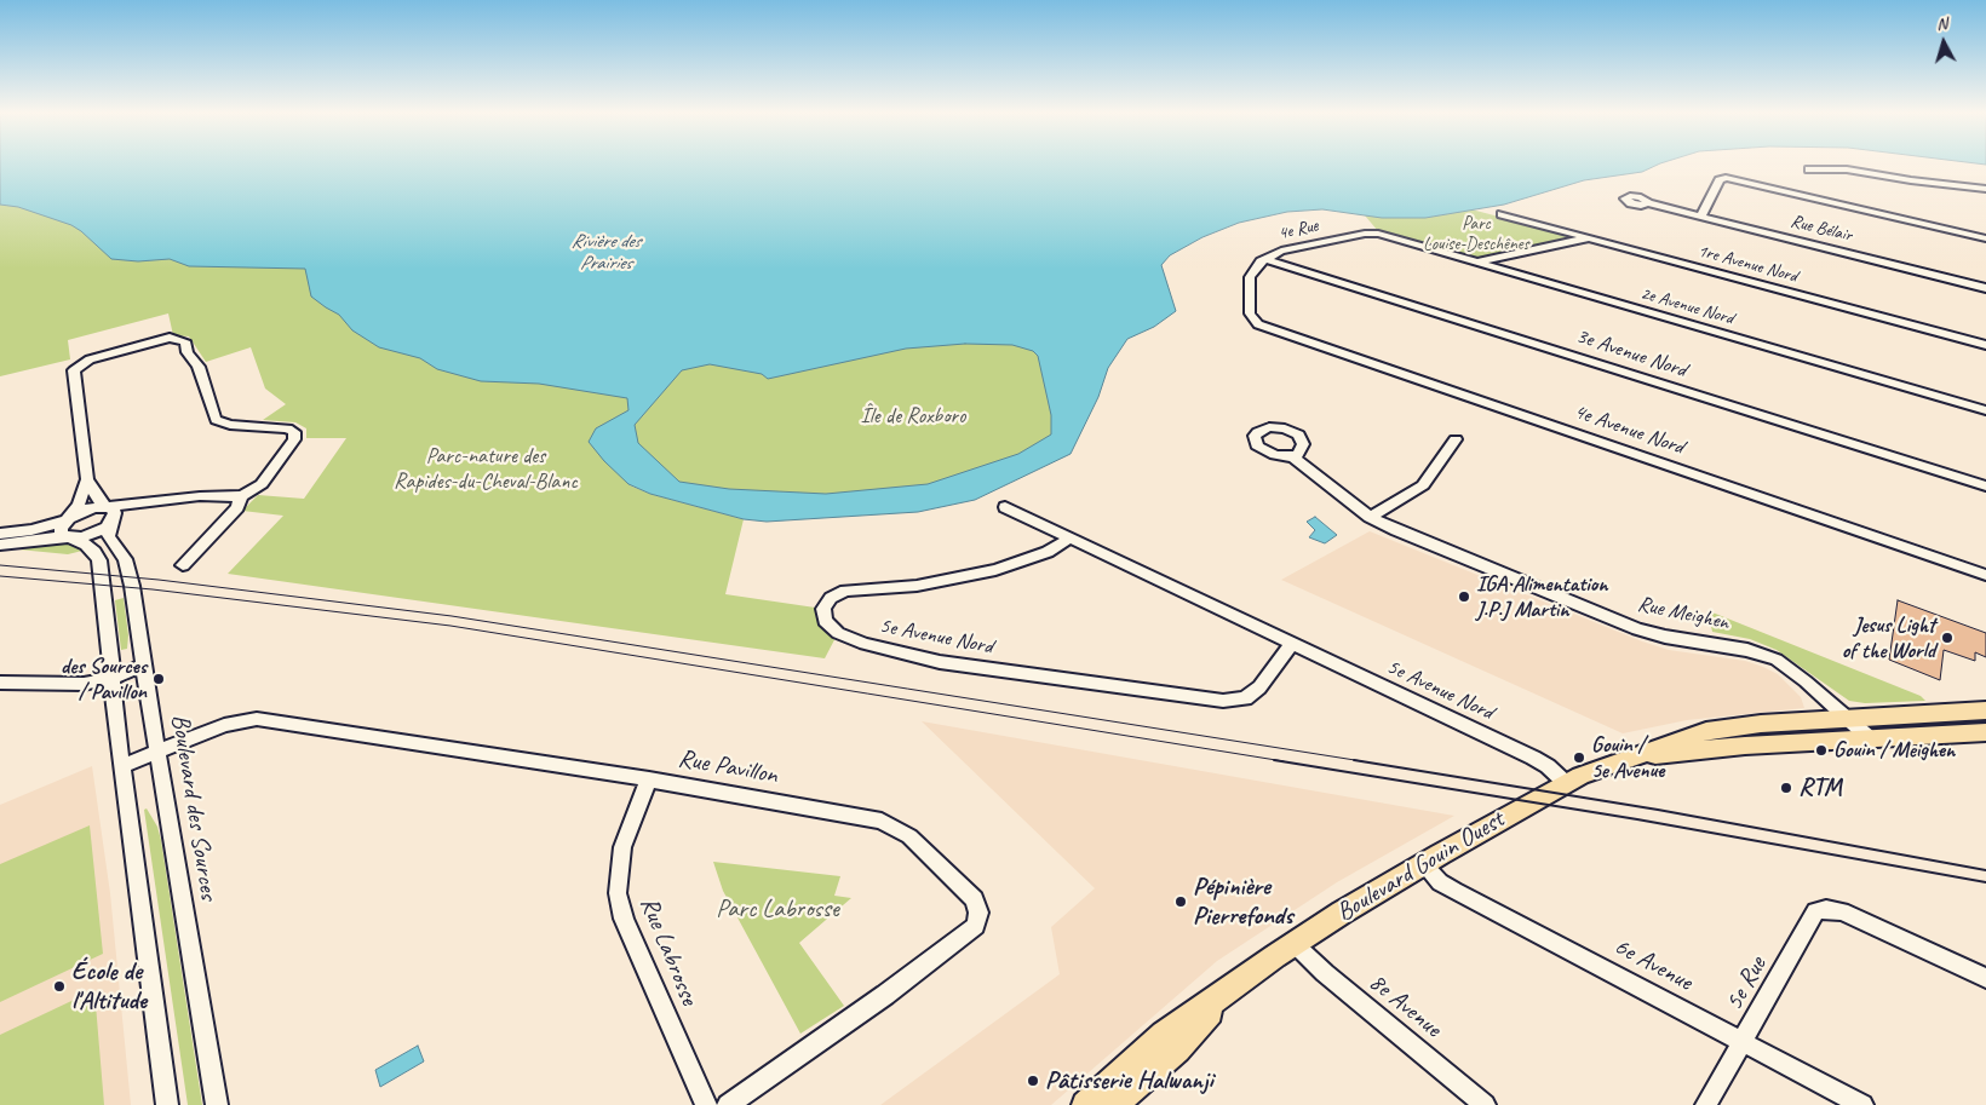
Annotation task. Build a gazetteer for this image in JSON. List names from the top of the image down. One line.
{"streets":{"main road":["Boulevard Gouin Ouest"],"street":["Rue Bélair","4e Rue","1re Avenue Nord","2e Avenue Nord","3e Avenue Nord","4e Avenue Nord","Rue Meighen","5e Avenue Nord","Rue Pavillon","Boulevard des Sources","Rue Labrosse","6e Avenue","5e Rue","8e Avenue"]},"crossings":[["4e Rue","2e Avenue Nord"],["4e Rue","3e Avenue Nord"],["4e Rue","4e Avenue Nord"],["Rue Meighen","Boulevard Gouin Ouest"],["5e Avenue Nord","Boulevard Gouin Ouest"],["Rue Pavillon","Boulevard des Sources"],["Rue Pavillon","Rue Labrosse"],["Boulevard Gouin Ouest","6e Avenue"],["Boulevard Gouin Ouest","8e Avenue"],["6e Avenue","5e Rue"]],"water":["Rivière des Prairies"],"parks":["Parc Louise-Deschênes","Île de Roxboro","Parc-nature des Rapides-du-Cheval-Blanc","Parc Labrosse"],"places":["IGA Alimentation J.P.J Martin","Jesus Light of the World","des Sources / Pavillon","Gouin / Meighen","Gouin / 5e Avenue","RTM","Pépinière Pierrefonds","École de l'Altitude","Pâtisserie Halwanji"],"north":"top"}
